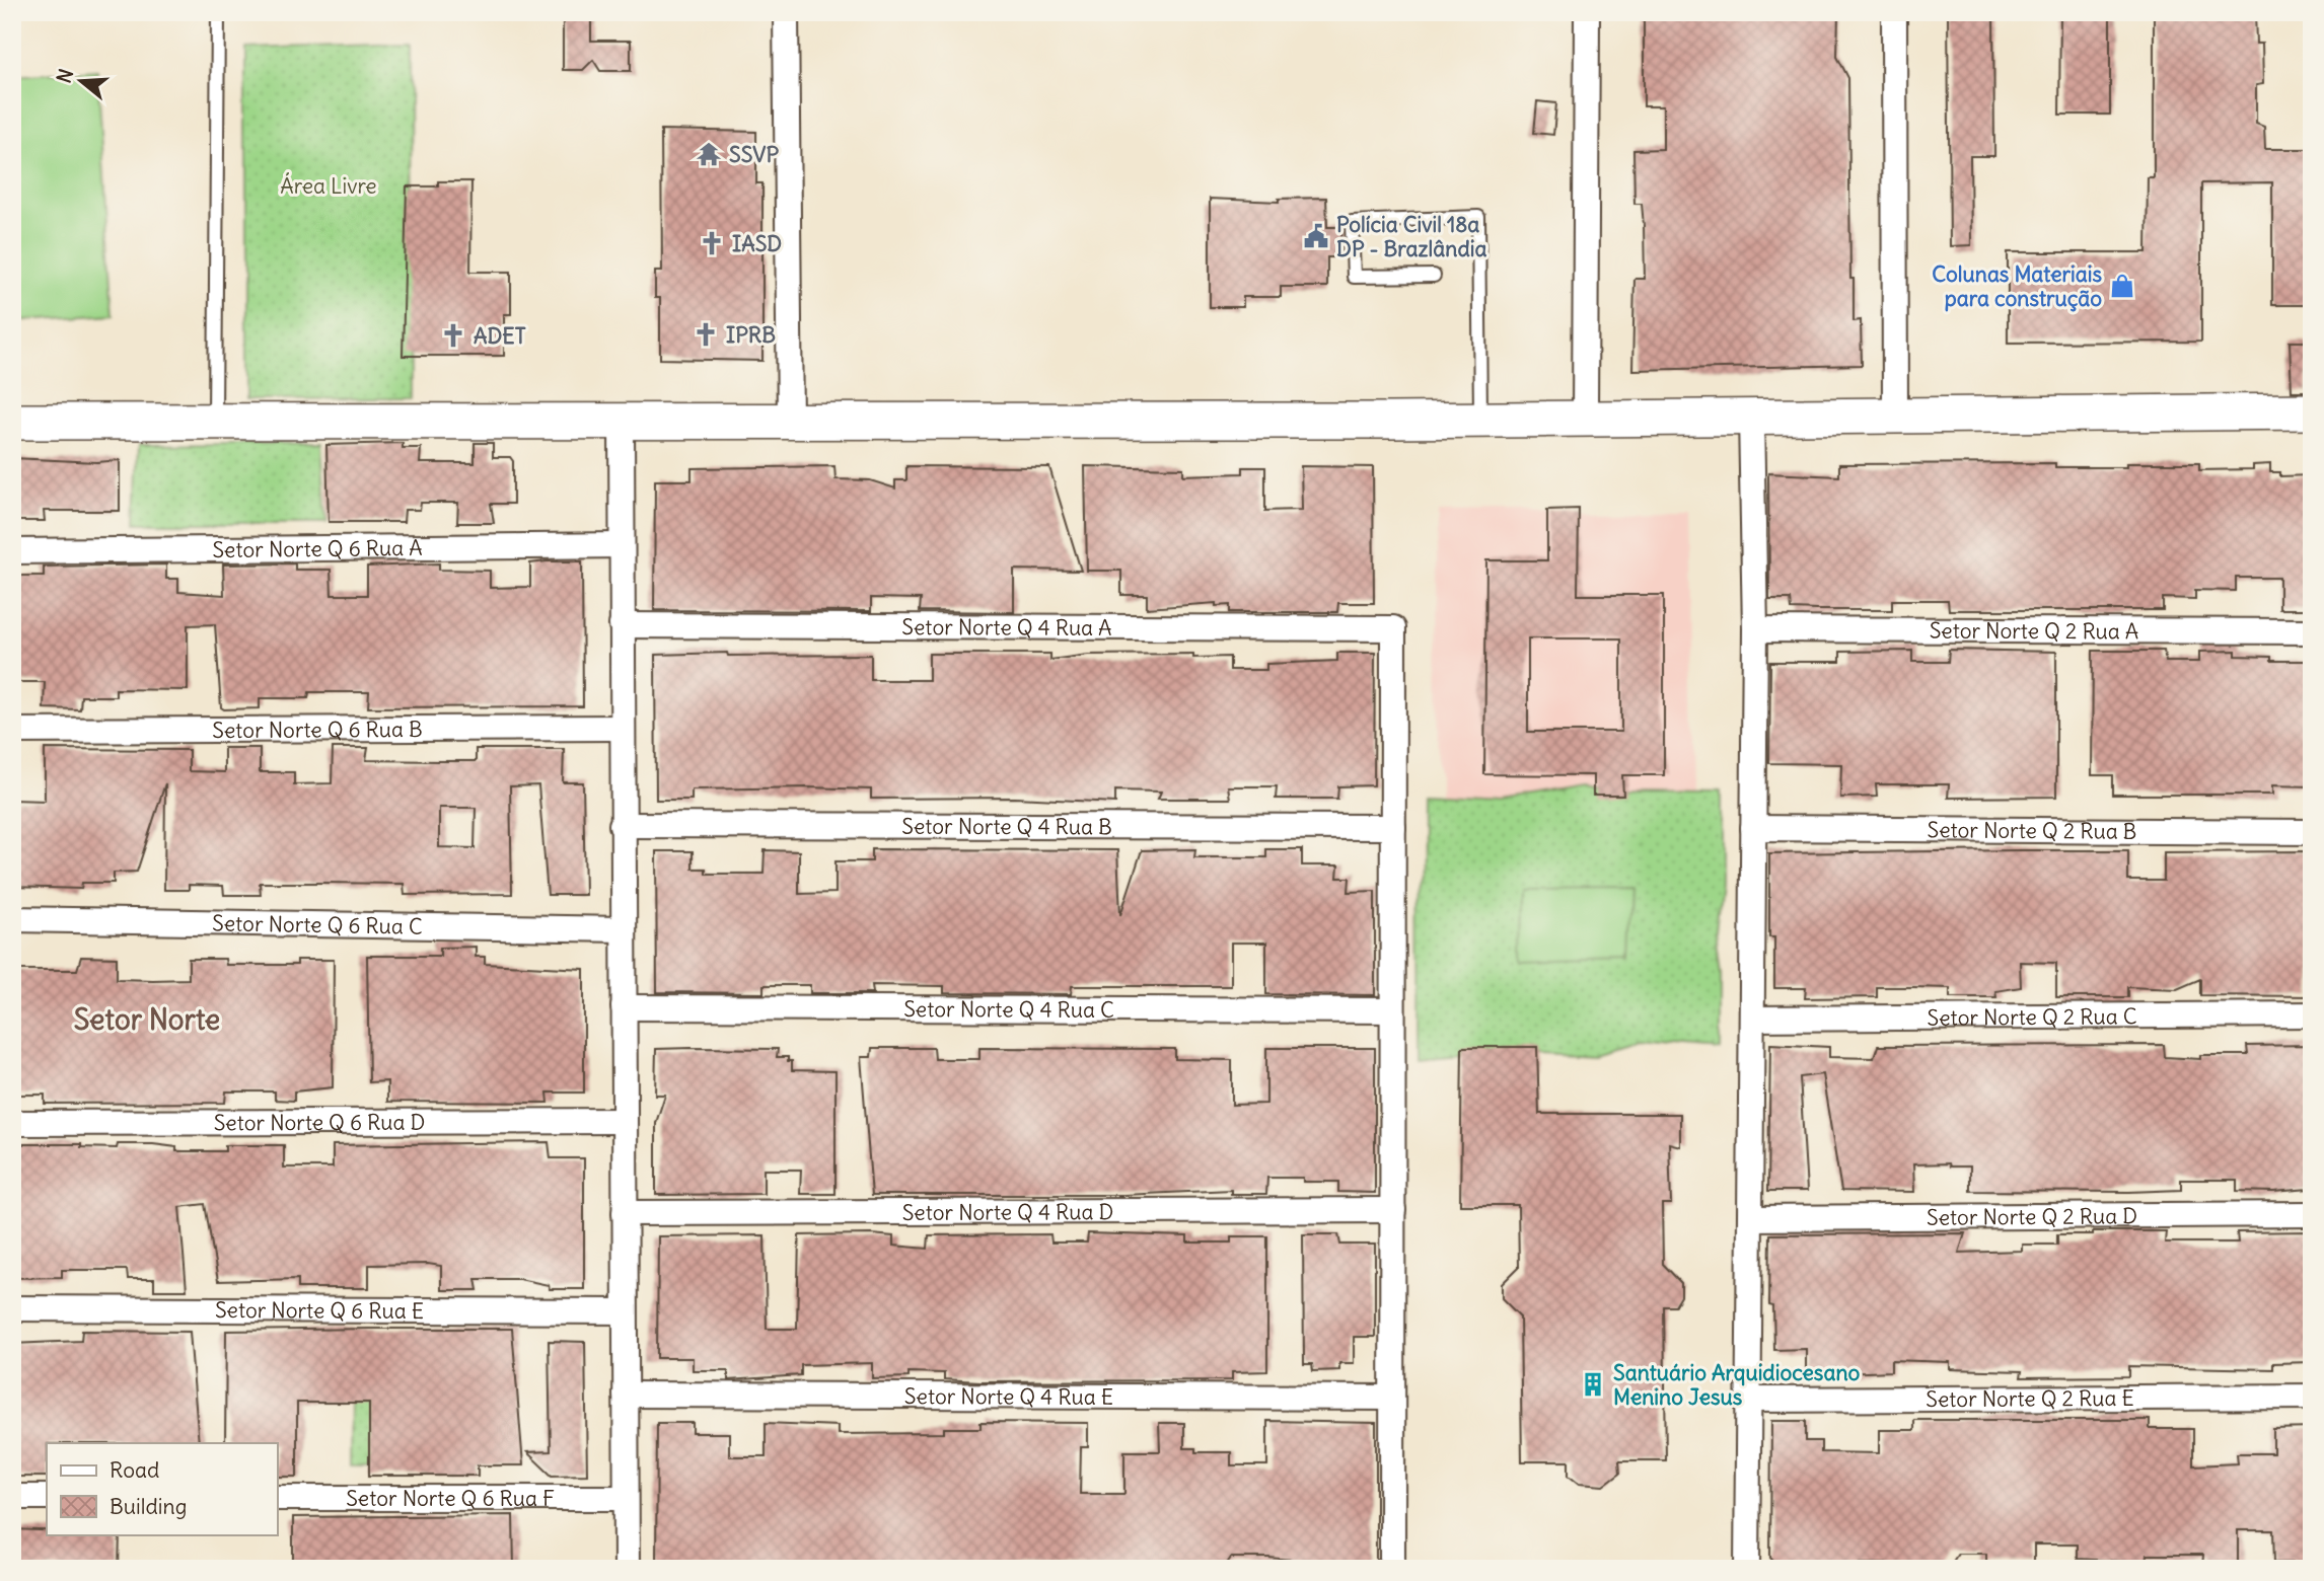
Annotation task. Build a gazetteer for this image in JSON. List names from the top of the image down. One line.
{"streets":{"street":["Setor Norte Q 6 Rua A","Setor Norte Q 4 Rua A","Setor Norte Q 2 Rua A","Setor Norte Q 6 Rua B","Setor Norte Q 4 Rua B","Setor Norte Q 2 Rua B","Setor Norte Q 6 Rua C","Setor Norte Q 4 Rua C","Setor Norte Q 2 Rua C","Setor Norte Q 6 Rua D","Setor Norte Q 4 Rua D","Setor Norte Q 2 Rua D","Setor Norte Q 6 Rua E","Setor Norte Q 4 Rua E","Setor Norte Q 2 Rua E","Setor Norte Q 6 Rua F"]},"crossings":[["Setor Norte Q 4 Rua A","Setor Norte Q 4 Rua B"]],"districts":["Setor Norte"],"parks":["Área Livre"],"places":{"temple":["SSVP"],"public building":["Polícia Civil 18a DP - Brazlândia"],"church":["IASD","IPRB","ADET"],"shop":["Colunas Materiais para construção"],"building":["Santuário Arquidiocesano Menino Jesus"]},"legend":["Road","Building"],"north":"left"}
